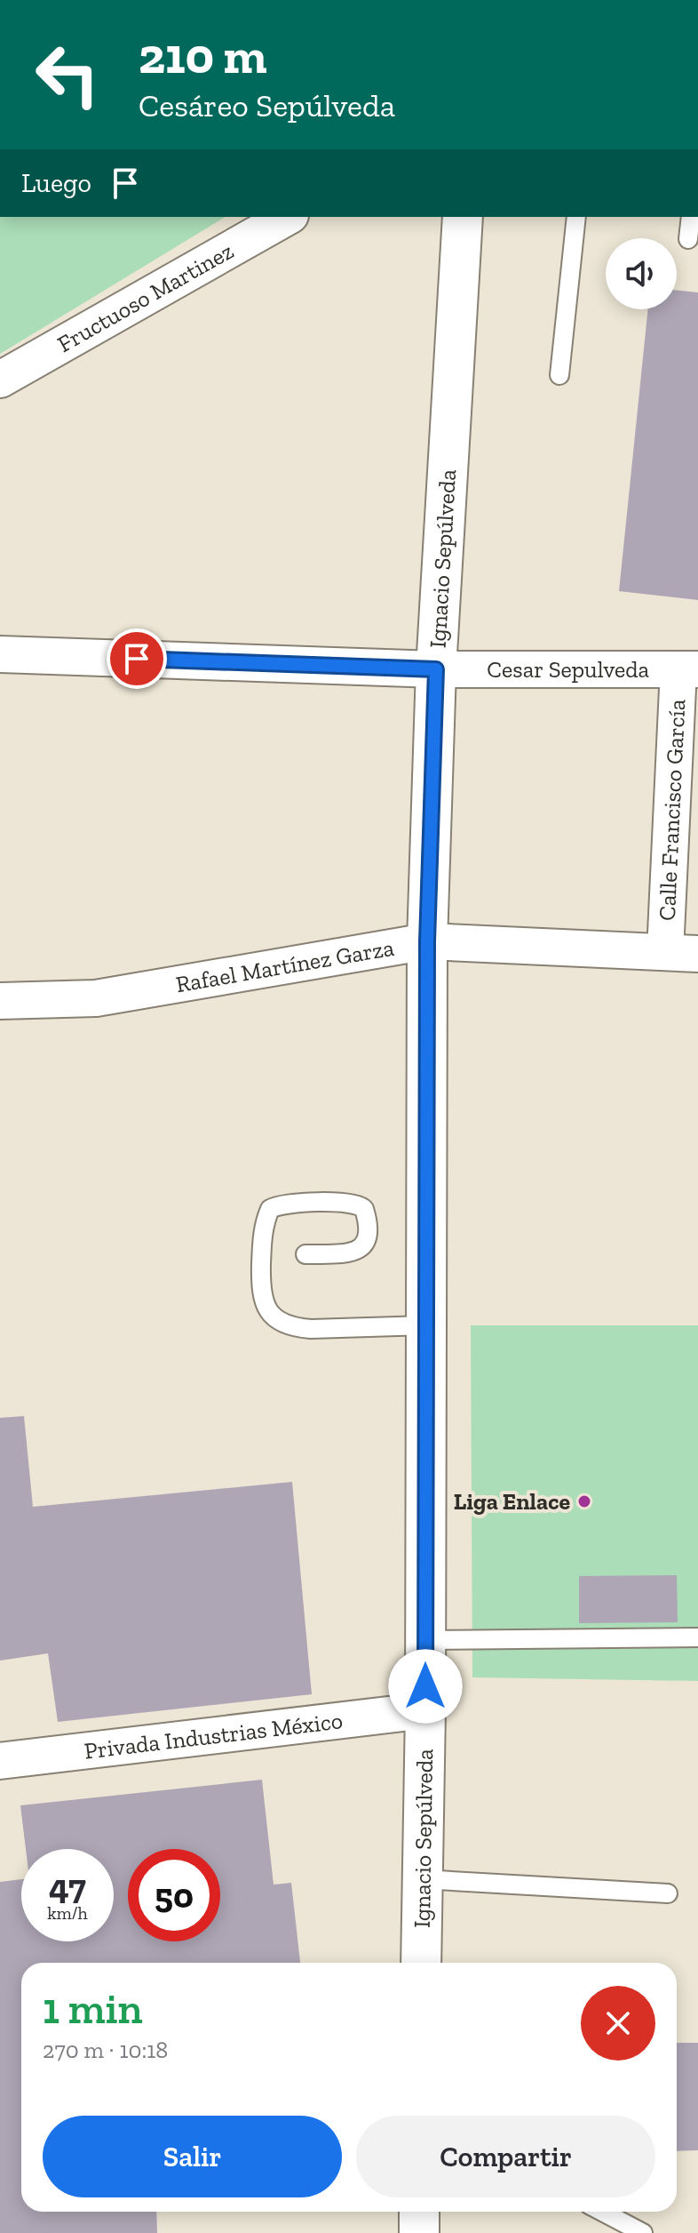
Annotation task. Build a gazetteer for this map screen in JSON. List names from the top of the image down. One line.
{"streets":{"main road":["Ignacio Sepúlveda"],"street":["Fructuoso Martinez","Cesar Sepulveda","Calle Francisco García","Rafael Martínez Garza","Privada Industrias México"]},"crossings":[["Ignacio Sepúlveda","Cesar Sepulveda"],["Ignacio Sepúlveda","Rafael Martínez Garza"],["Ignacio Sepúlveda","Privada Industrias México"],["Cesar Sepulveda","Calle Francisco García"],["Calle Francisco García","Rafael Martínez Garza"]],"places":["Liga Enlace"],"page":{"turn":["210 m","Cesáreo Sepúlveda"],"then":"Luego","speed":"47 km/h","limit":"50","heading":["1 min","270 m · 10:18"],"buttons":["Salir","Compartir"]}}
